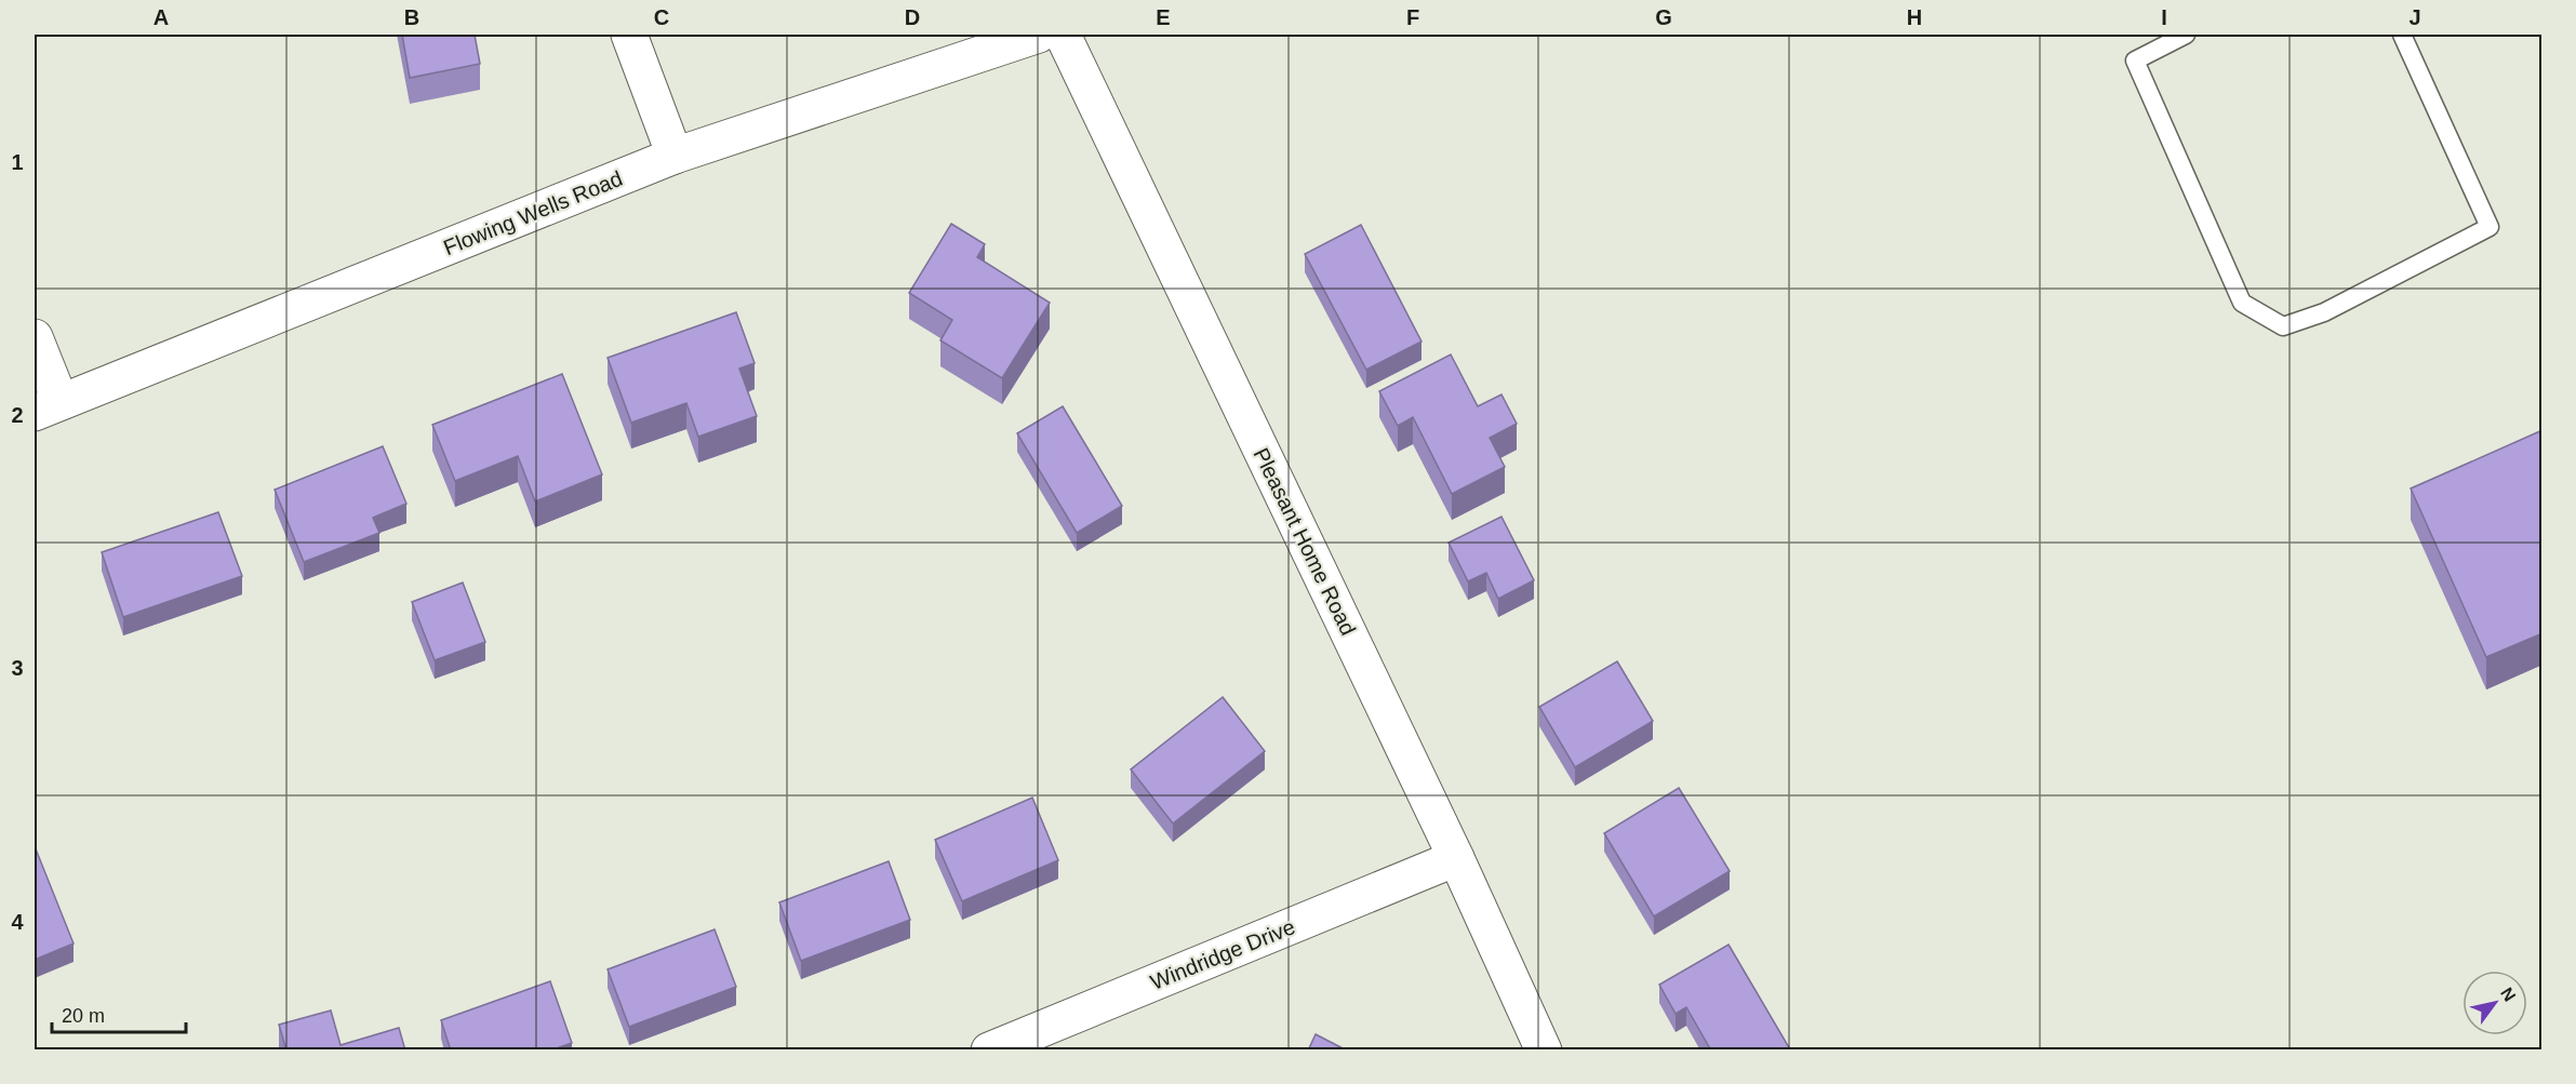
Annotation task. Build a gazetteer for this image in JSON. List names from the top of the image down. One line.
{"streets":{"street":["Flowing Wells Road","Pleasant Home Road","Windridge Drive"]},"crossings":[["Pleasant Home Road","Windridge Drive"]],"scale_bar":"20 m","north":"top right","grid":{"columns":["A","B","C","D","E","F","G","H","I","J"],"rows":["1","2","3","4"]}}
